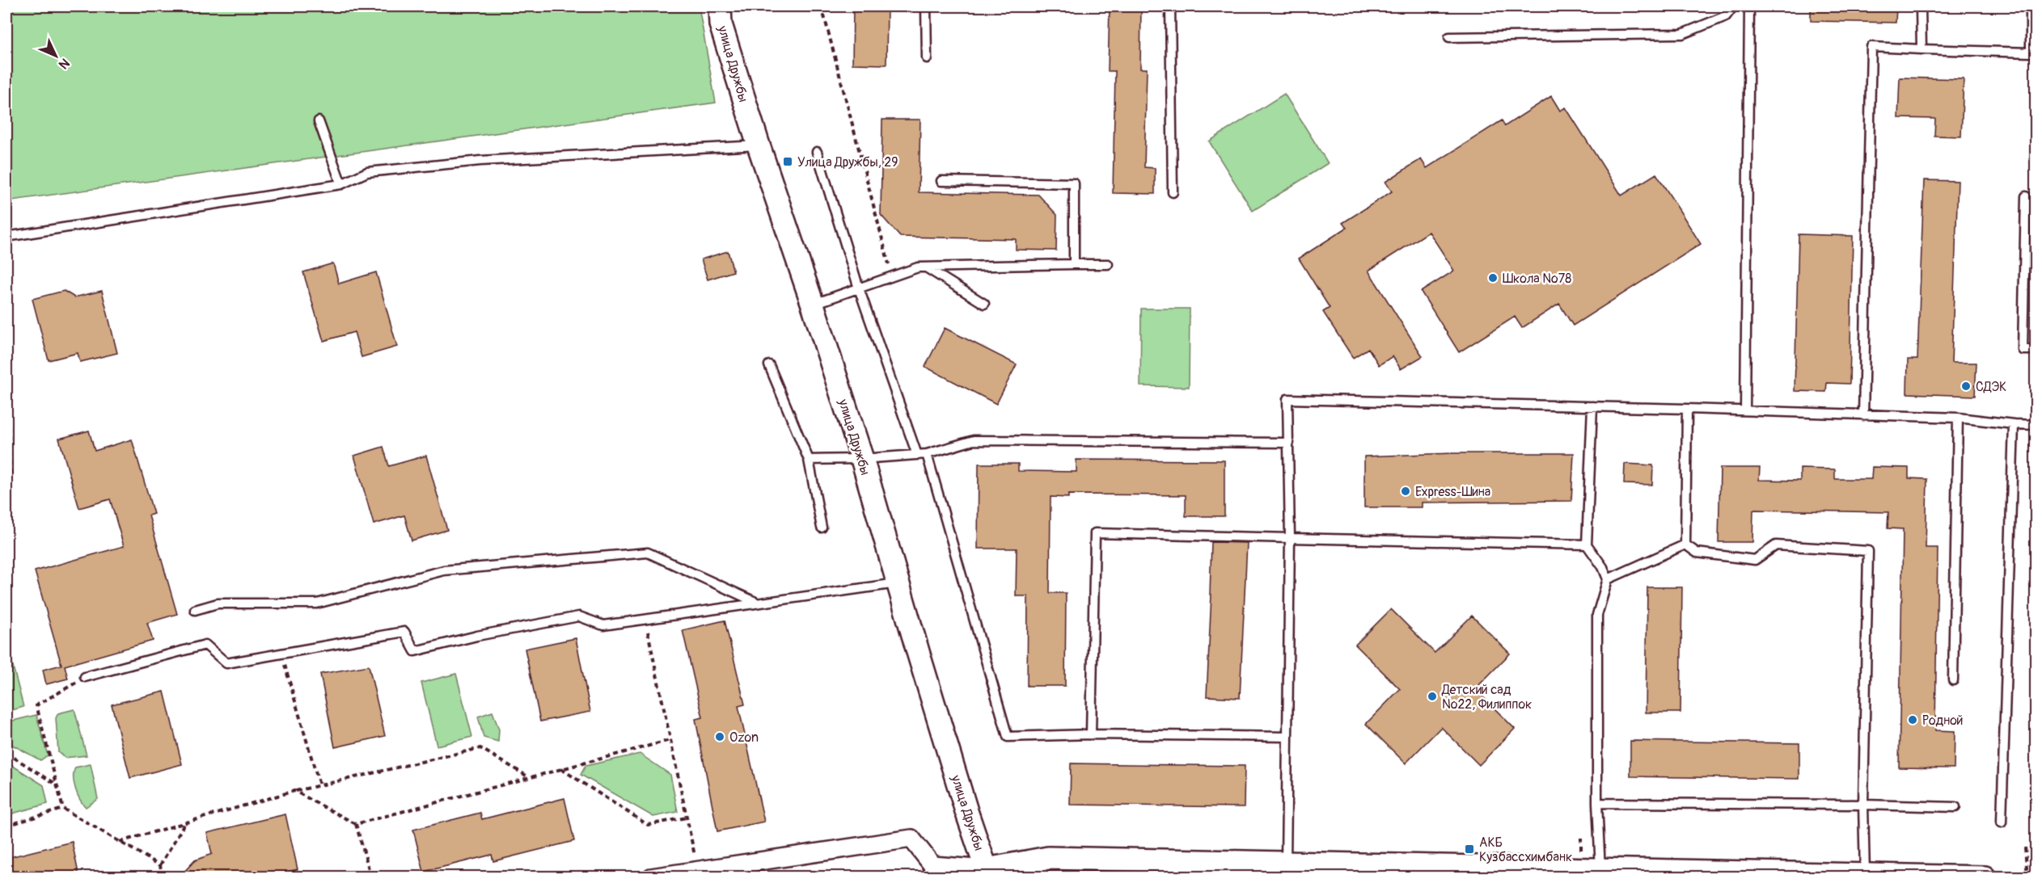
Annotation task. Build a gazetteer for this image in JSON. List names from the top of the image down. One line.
{"streets":{"street":["улица Дружбы"]},"places":{"transit":["Улица Дружбы, 29","АКБ Кузбассхимбанк"],"other":["Школа №78","СДЭК","Express-Шина","Детский сад №22, Филиппок","Родной","Ozon"]},"north":"bottom right"}
